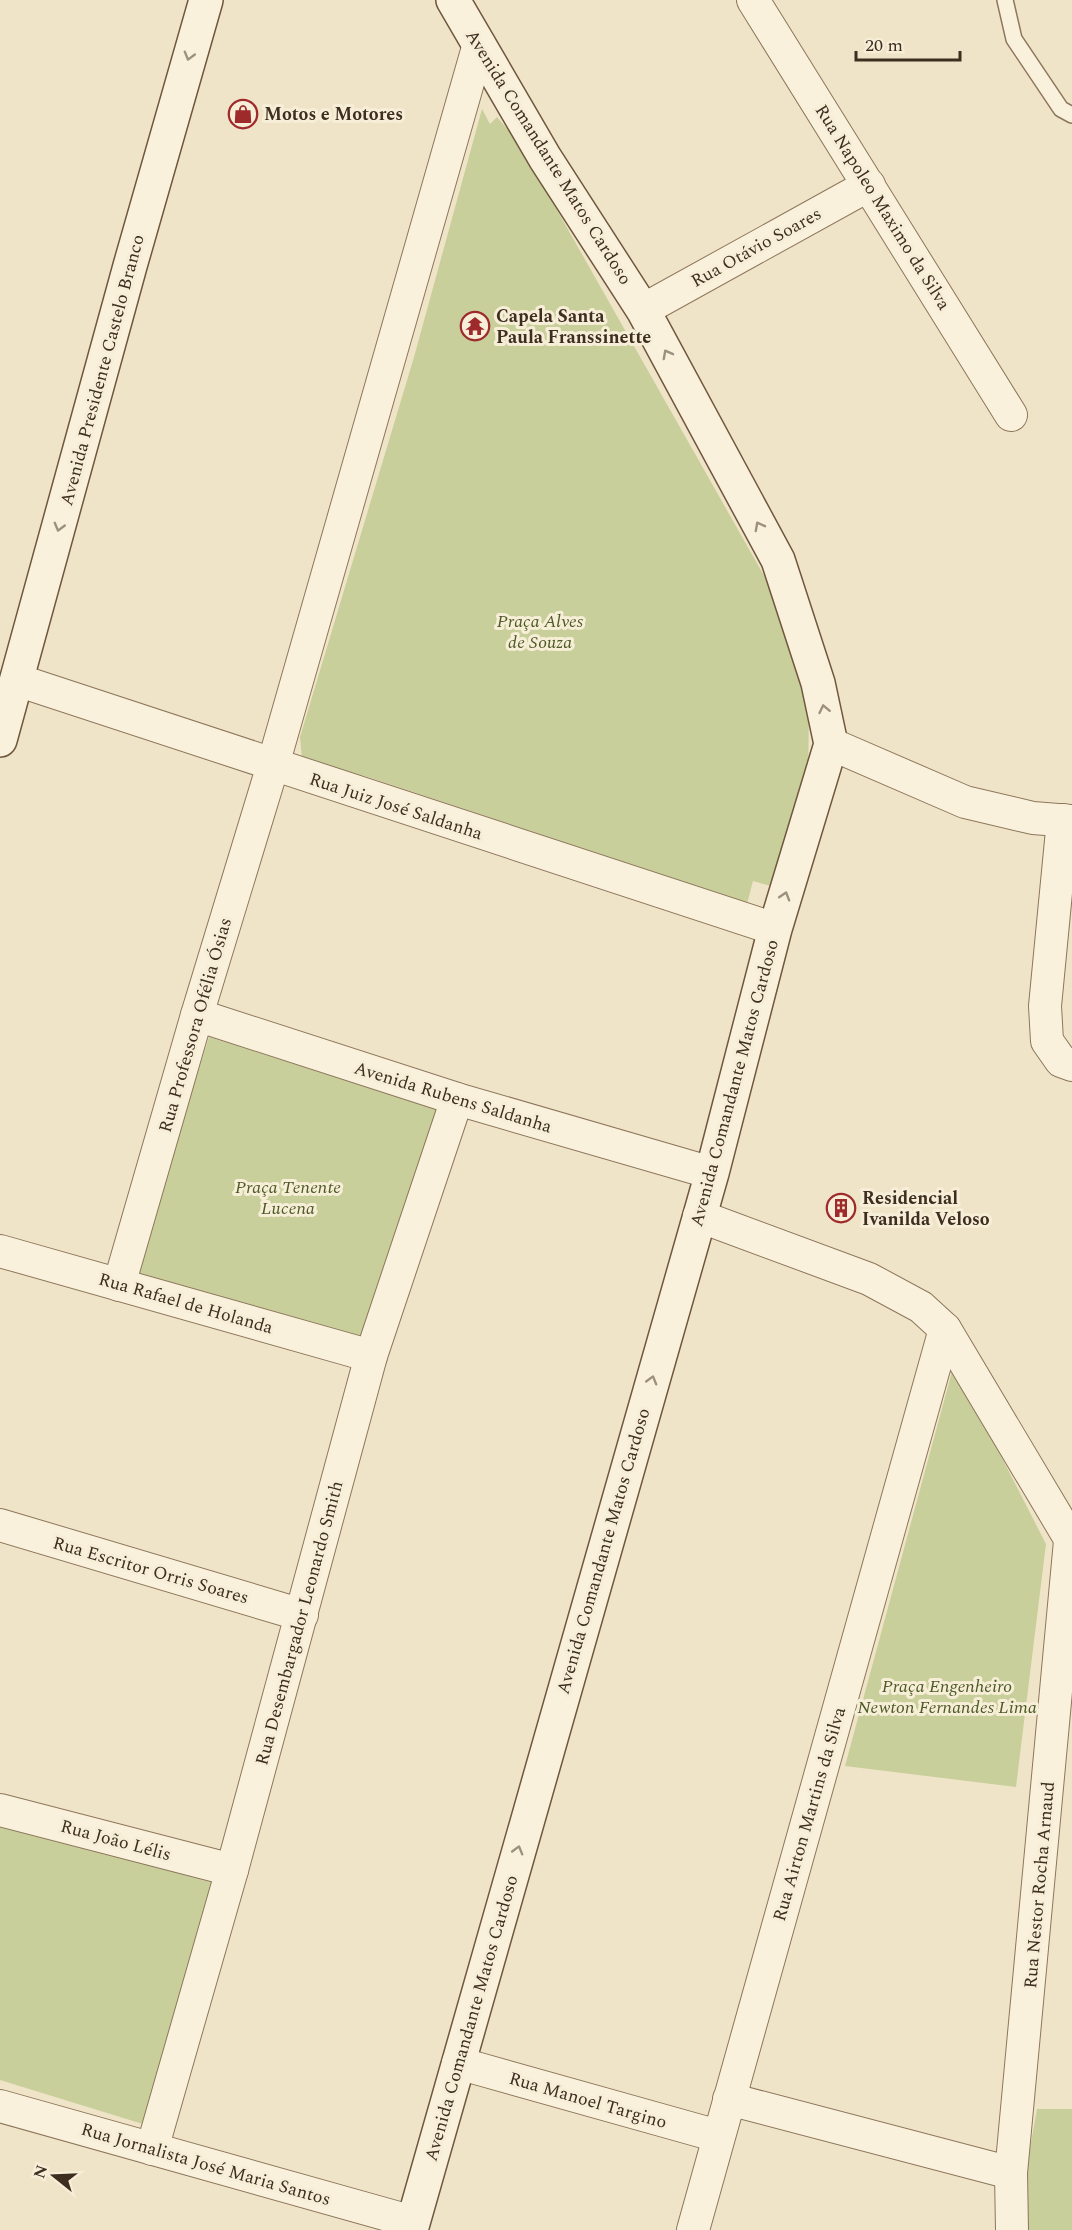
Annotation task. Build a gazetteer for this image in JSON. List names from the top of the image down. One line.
{"streets":{"main road":["Avenida Comandante Matos Cardoso","Avenida Presidente Castelo Branco"],"street":["Rua Napoleo Maximo da Silva","Rua Otávio Soares","Rua Juiz José Saldanha","Rua Professora Ofélia Ósias","Avenida Rubens Saldanha","Rua Rafael de Holanda","Rua Escritor Orris Soares","Rua Desembargador Leonardo Smith","Rua Airton Martins da Silva","Rua João Lélis","Rua Nestor Rocha Arnaud","Rua Manoel Targino","Rua Jornalista José Maria Santos"]},"crossings":[["Avenida Comandante Matos Cardoso","Rua Otávio Soares"],["Avenida Comandante Matos Cardoso","Rua Juiz José Saldanha"],["Avenida Comandante Matos Cardoso","Avenida Rubens Saldanha"],["Avenida Comandante Matos Cardoso","Rua Manoel Targino"],["Avenida Comandante Matos Cardoso","Rua Jornalista José Maria Santos"],["Rua Napoleo Maximo da Silva","Rua Otávio Soares"],["Avenida Presidente Castelo Branco","Rua Juiz José Saldanha"],["Rua Juiz José Saldanha","Rua Professora Ofélia Ósias"],["Rua Professora Ofélia Ósias","Avenida Rubens Saldanha"],["Rua Professora Ofélia Ósias","Rua Rafael de Holanda"],["Avenida Rubens Saldanha","Rua Desembargador Leonardo Smith"],["Rua Rafael de Holanda","Rua Desembargador Leonardo Smith"],["Rua Escritor Orris Soares","Rua Desembargador Leonardo Smith"],["Rua Desembargador Leonardo Smith","Rua João Lélis"],["Rua Desembargador Leonardo Smith","Rua Jornalista José Maria Santos"],["Rua Airton Martins da Silva","Rua Manoel Targino"]],"one_way":["Avenida Comandante Matos Cardoso","Avenida Presidente Castelo Branco"],"parks":["Praça Alves de Souza","Praça Tenente Lucena","Praça Engenheiro Newton Fernandes Lima"],"places":{"shop":["Motos e Motores"],"temple":["Capela Santa Paula Franssinette"],"building":["Residencial Ivanilda Veloso"]},"scale_bar":"20 m","north":"left"}
